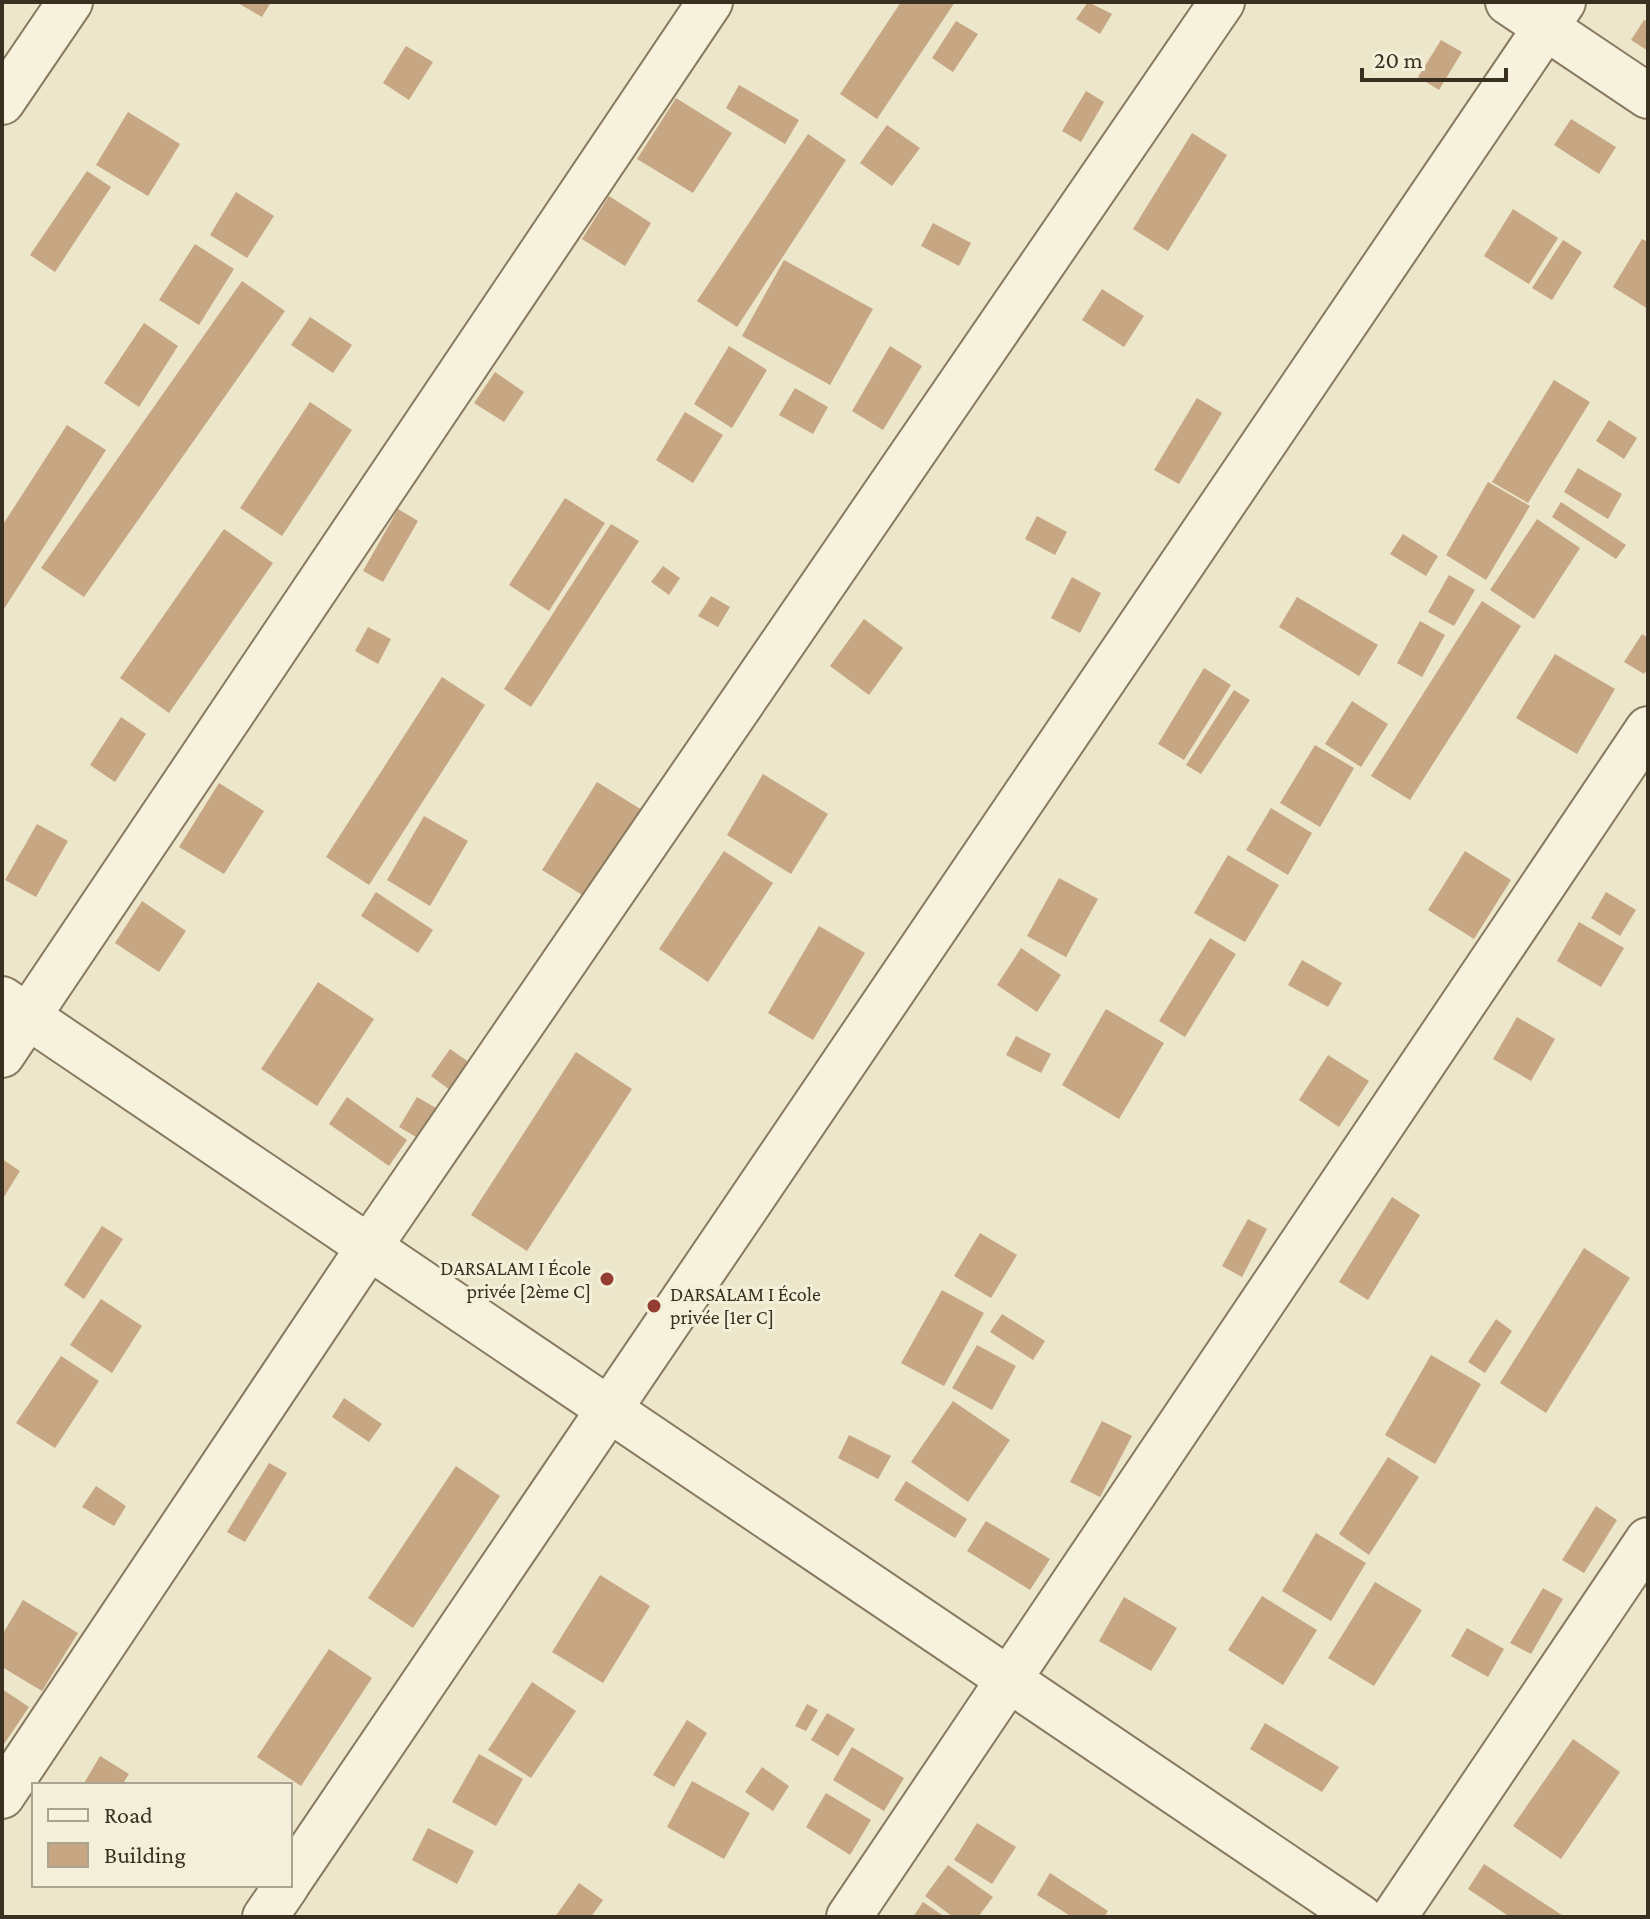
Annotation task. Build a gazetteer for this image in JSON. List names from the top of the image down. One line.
{"places":["DARSALAM I École privée [2ème C]","DARSALAM I École privée [1er C]"],"legend":["Road","Building"],"scale_bar":"20 m"}
